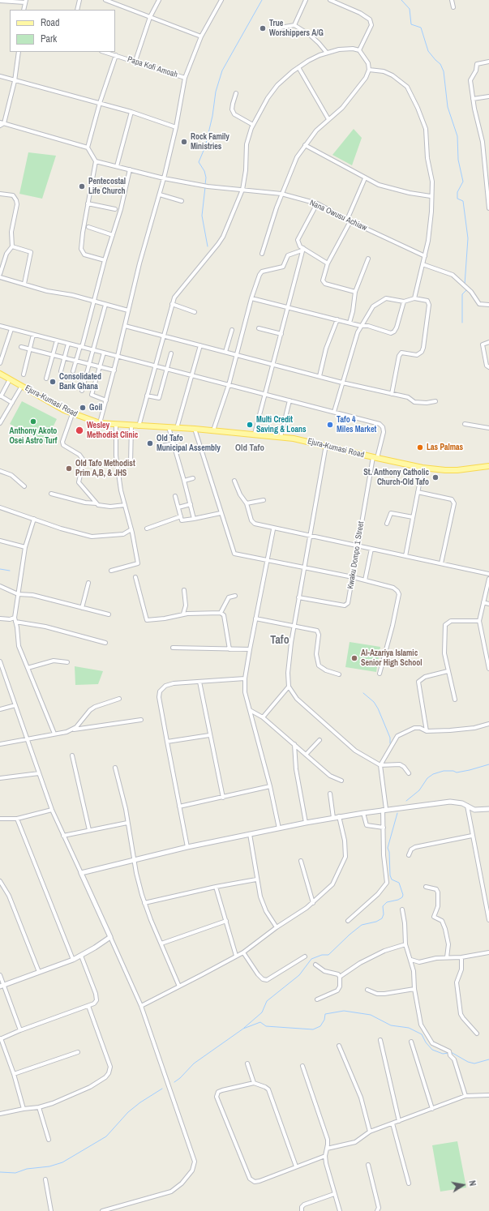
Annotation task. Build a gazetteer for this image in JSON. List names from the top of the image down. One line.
{"streets":{"main road":["Ejura-Kumasi Road"],"street":["Papa Kofi Amoah","Nana Owusu Achiaw","Kwaku Dompo 1 Street"]},"crossings":[["Ejura-Kumasi Road","Kwaku Dompo 1 Street"]],"districts":["Old Tafo","Tafo"],"places":["True Worshippers A/G","Rock Family Ministries","Pentecostal Life Church","Consolidated Bank Ghana","Goil","Anthony Akoto Osei Astro Turf","Multi Credit Saving & Loans","Tafo 4 Miles Market","Wesley Methodist Clinic","Old Tafo Municipal Assembly","Las Palmas","Old Tafo Methodist Prim A,B, & JHS","St. Anthony Catholic Church-Old Tafo","Al-Azariya Islamic Senior High School"],"legend":["Road","Park"],"north":"right"}
